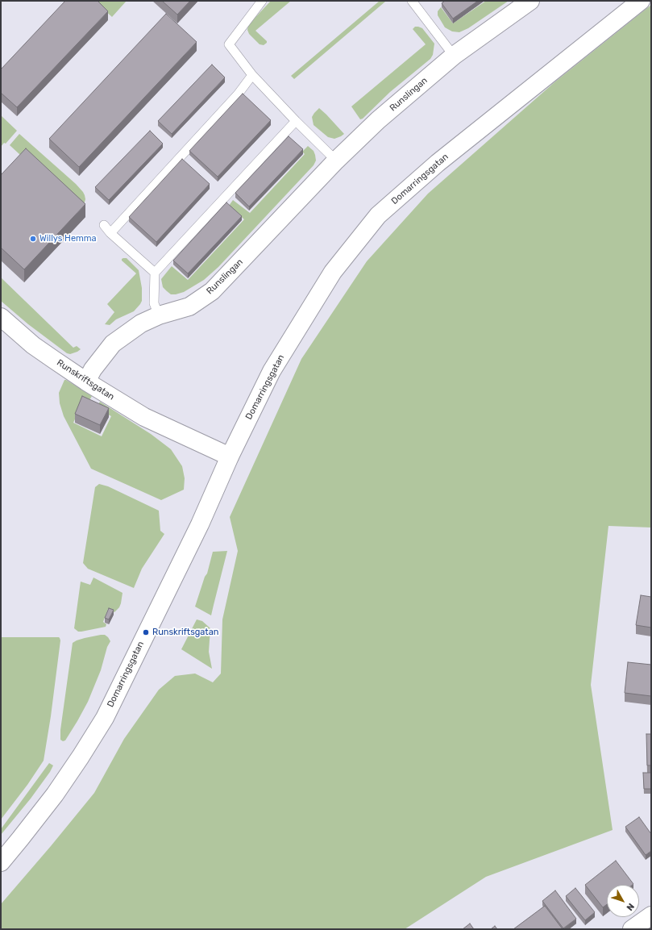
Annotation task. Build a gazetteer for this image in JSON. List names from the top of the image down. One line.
{"streets":{"street":["Runslingan","Domarringsgatan","Runskriftsgatan"]},"crossings":[["Runslingan","Runskriftsgatan"],["Domarringsgatan","Runskriftsgatan"]],"places":["Willys Hemma","Runskriftsgatan"],"north":"bottom right"}
